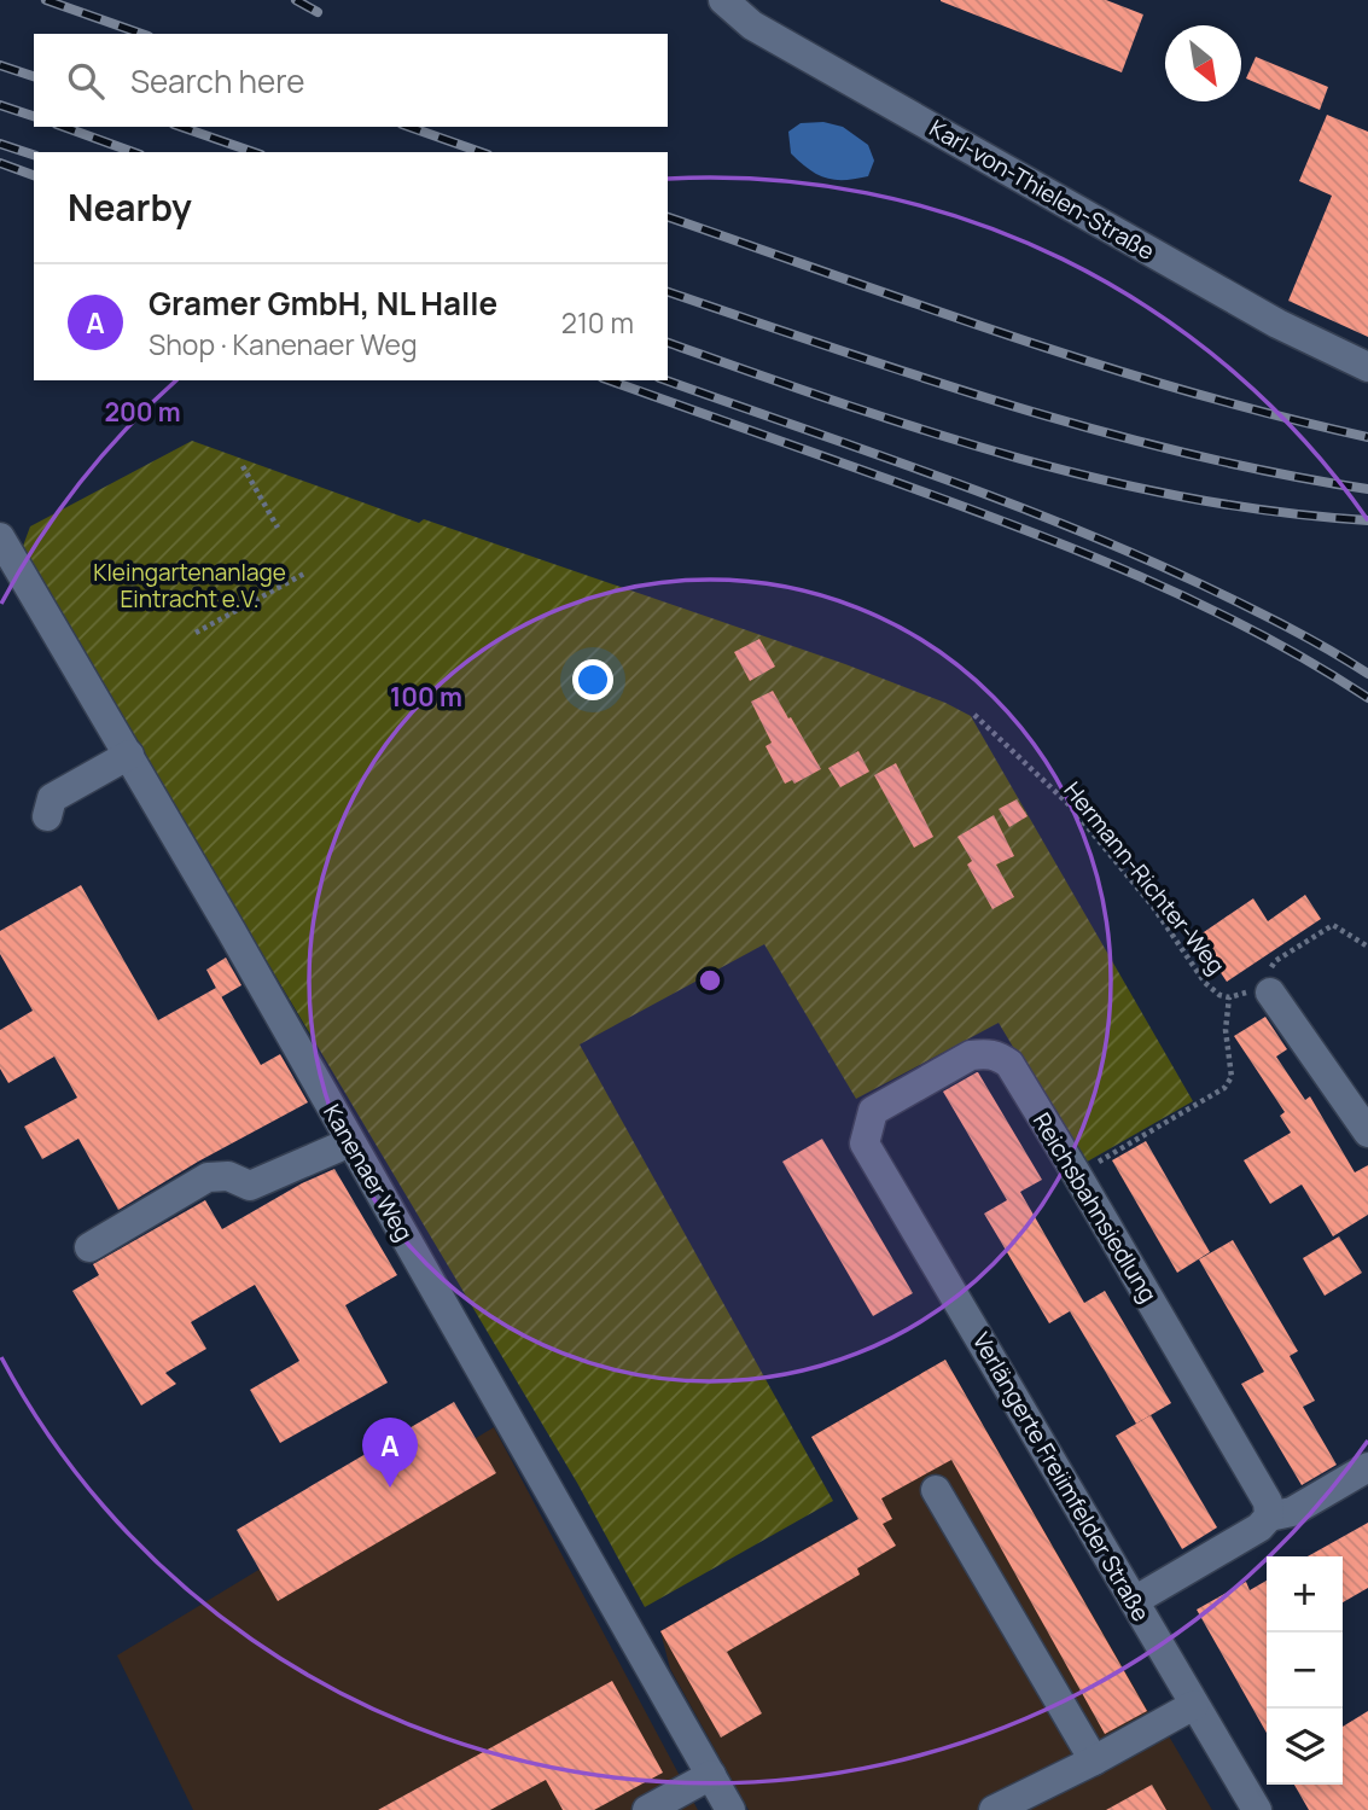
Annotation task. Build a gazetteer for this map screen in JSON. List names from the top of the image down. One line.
{"streets":{"street":["Karl-von-Thielen-Straße","Kanenaer Weg","Reichsbahnsiedlung","Verlängerte Freiimfelder Straße"],"path":["Hermann-Richter-Weg"]},"crossings":[["Reichsbahnsiedlung","Verlängerte Freiimfelder Straße"]],"parks":["Kleingartenanlage Eintracht e.V."],"north":"bottom right","page":{"search":"Search here","heading":"Nearby","list":[{"mark":"A","name":"Gramer GmbH, NL Halle","note":"Shop · Kanenaer Weg","value":"210 m"}],"pins":"A","map_buttons":["+","−"]},"rings":["200 m","100 m"]}
